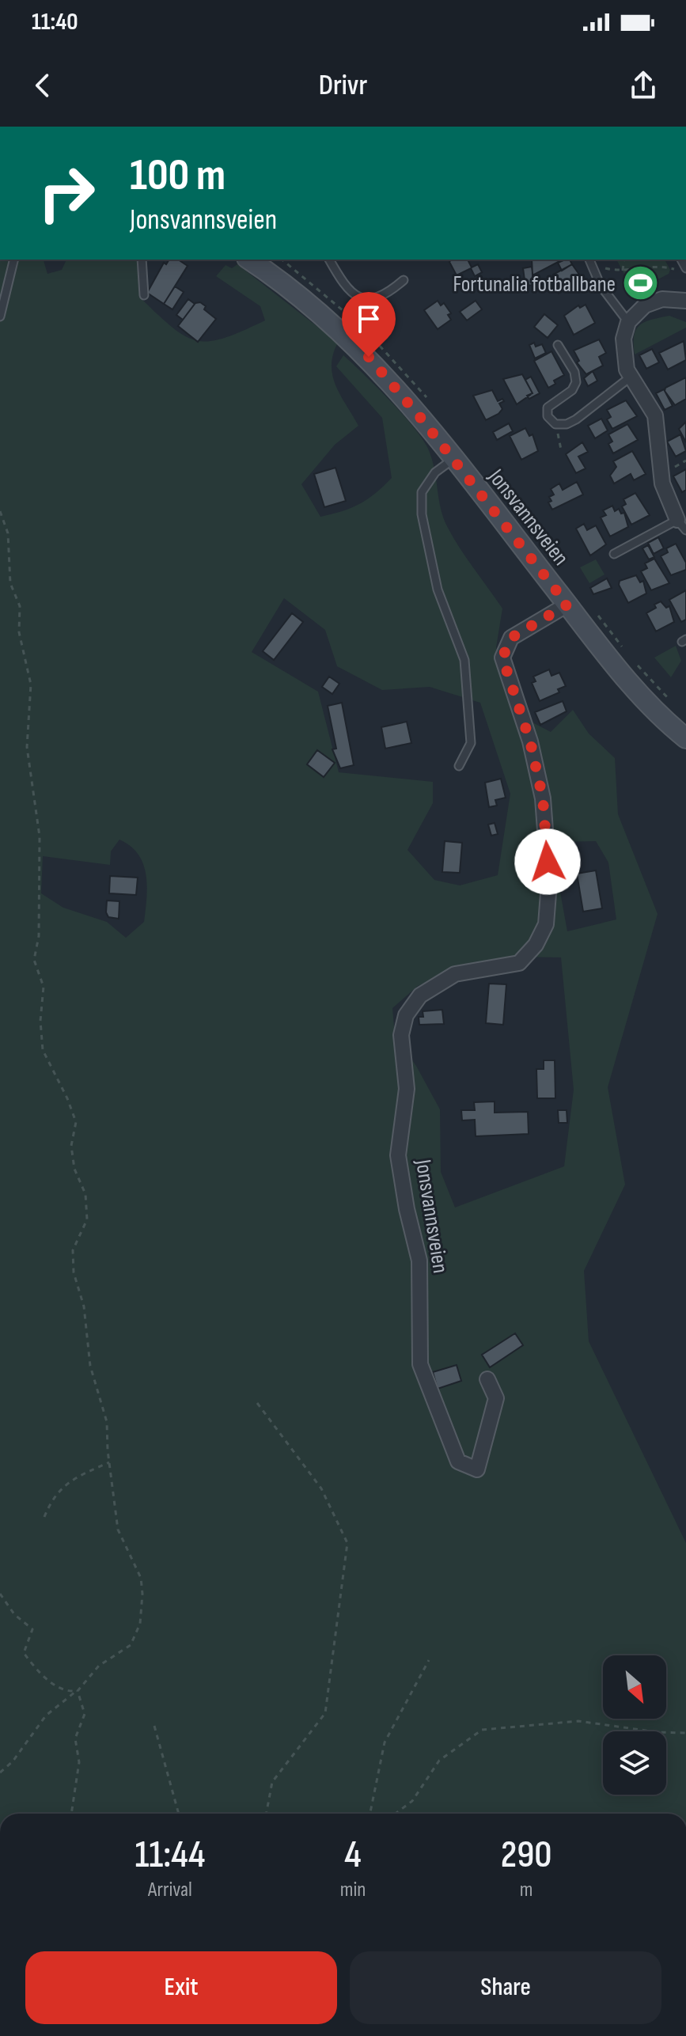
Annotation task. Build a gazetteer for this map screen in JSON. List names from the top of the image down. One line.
{"streets":{"main road":["Jonsvannsveien"]},"places":{"sports":["Fortunalia fotballbane"]},"north":"bottom right","page":{"status":"11:40","header":"Drivr","turn":["100 m","Jonsvannsveien"],"eta":["11:44","Arrival","4","min","290","m"],"buttons":["Exit","Share"]}}
